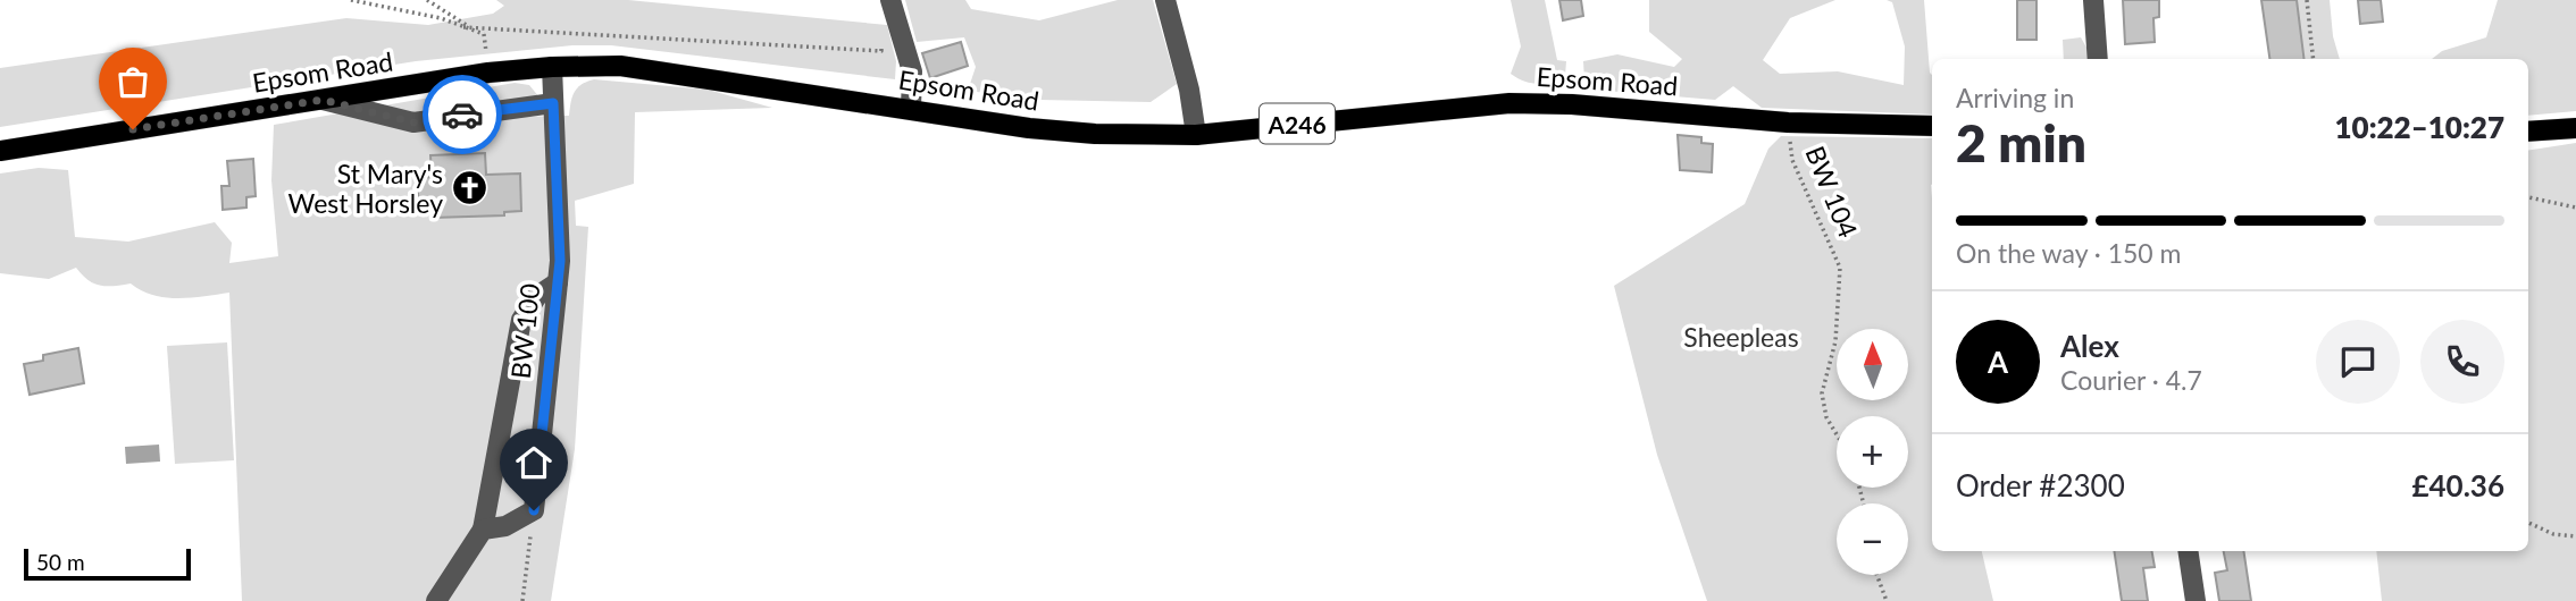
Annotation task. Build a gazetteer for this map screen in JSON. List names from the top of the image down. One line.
{"streets":{"main road":["Epsom Road","A246"],"street":["BW 100"],"path":["BW 104"]},"crossings":[["Epsom Road","BW 104"],["Epsom Road","BW 100"]],"parks":["Sheepleas"],"places":{"church":["St Mary's West Horsley"]},"scale_bar":"50 m","north":"top","page":{"heading":["2 min","Arriving in","10:22–10:27"],"panel":["Alex","Courier · 4.7","Order #2300","£40.36"],"bar":"On the way · 150 m","round":"A","map_buttons":["+","−"],"scale":"50 m"}}
